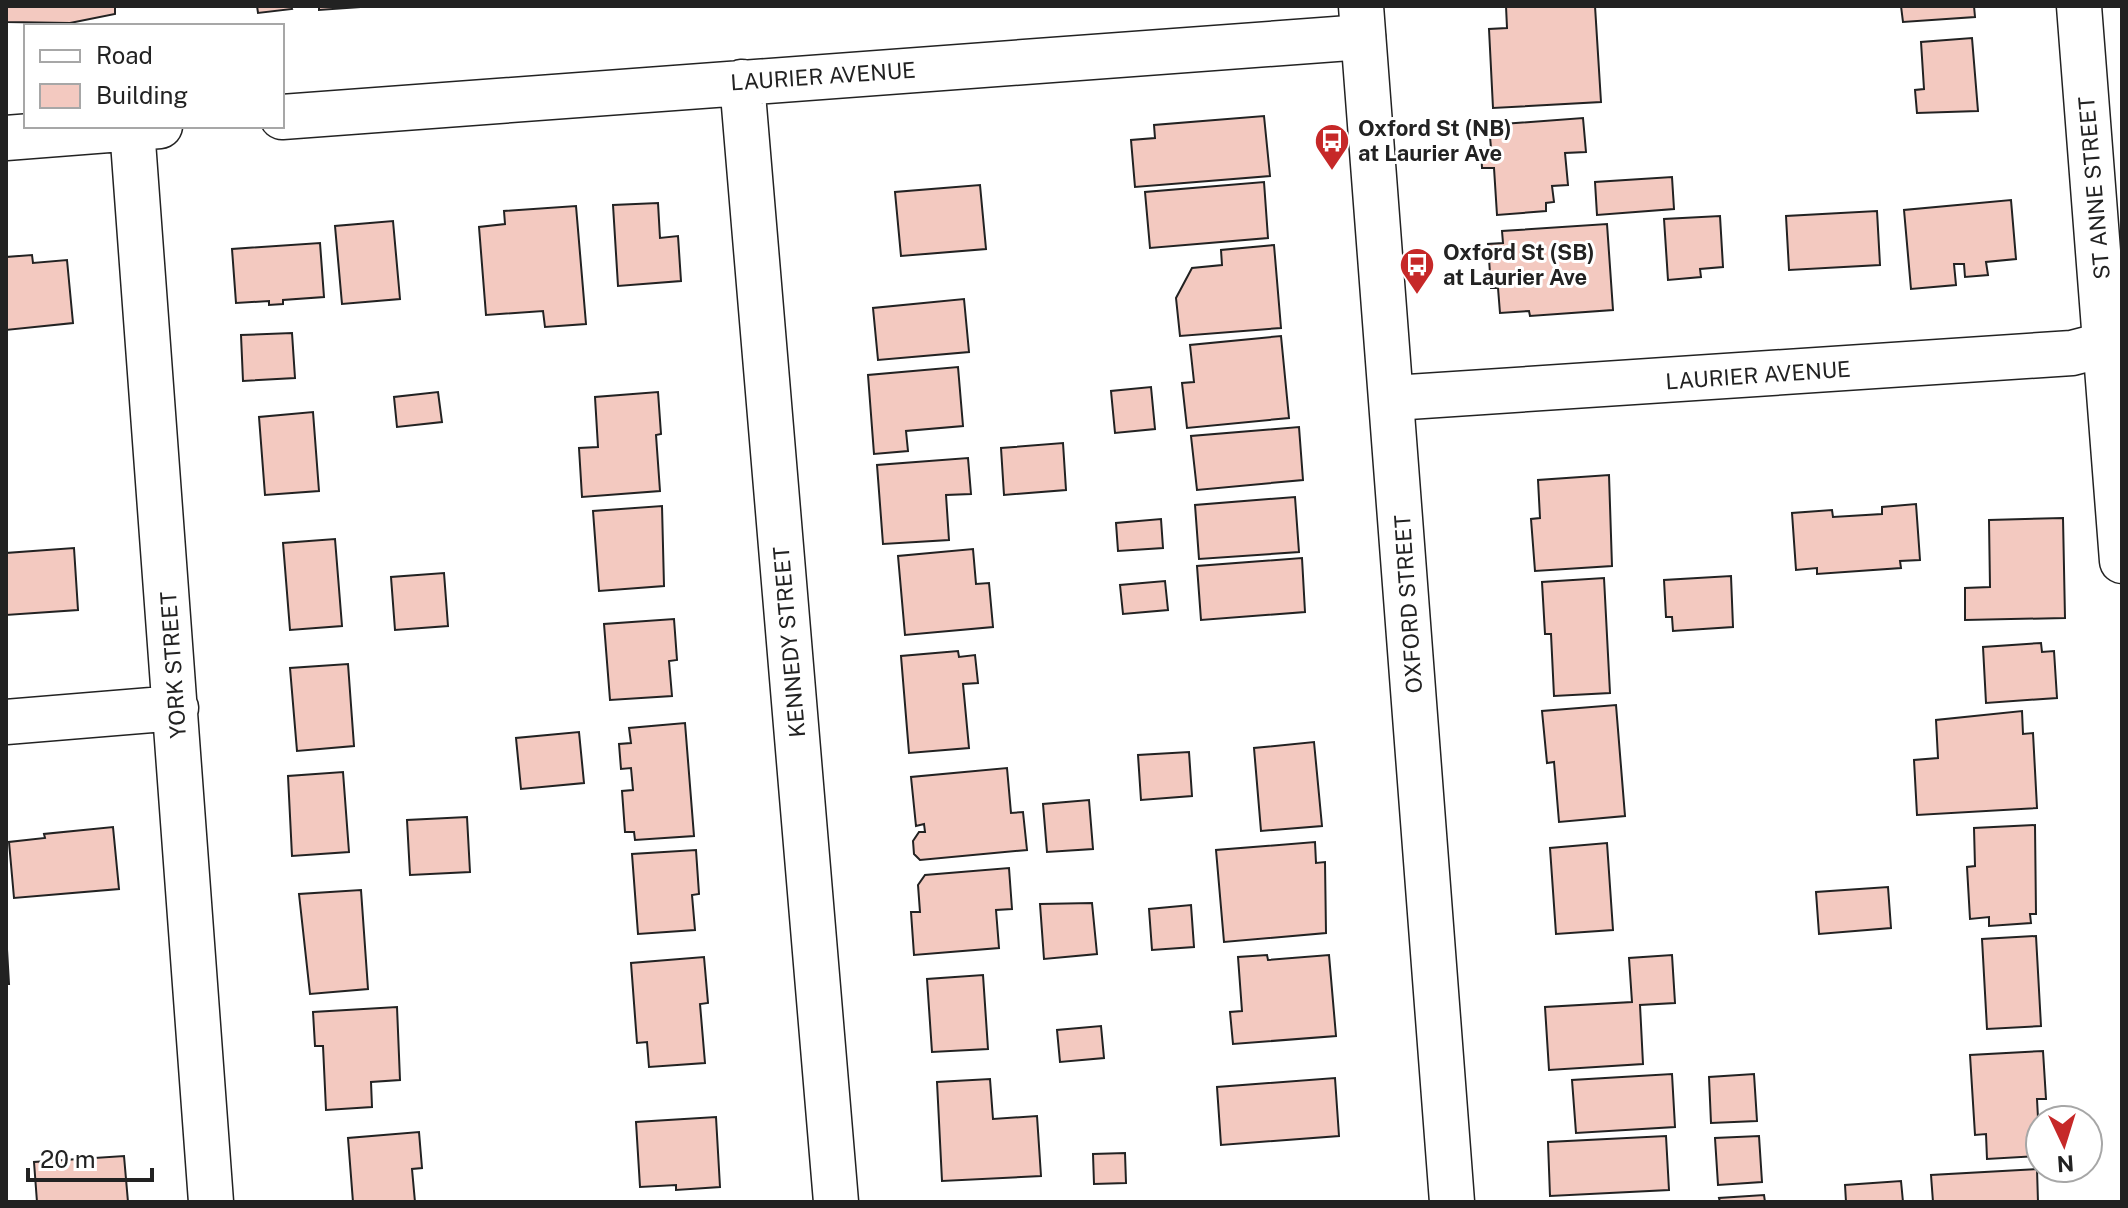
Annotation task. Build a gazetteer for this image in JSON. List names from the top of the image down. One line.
{"streets":{"street":["LAURIER AVENUE","ST ANNE STREET","OXFORD STREET","KENNEDY STREET","YORK STREET"]},"crossings":[["LAURIER AVENUE","ST ANNE STREET"],["LAURIER AVENUE","OXFORD STREET"],["LAURIER AVENUE","KENNEDY STREET"]],"places":{"bus stop":["Oxford St (NB) at Laurier Ave","Oxford St (SB) at Laurier Ave"]},"legend":["Road","Building"],"scale_bar":"20 m","north":"bottom"}
